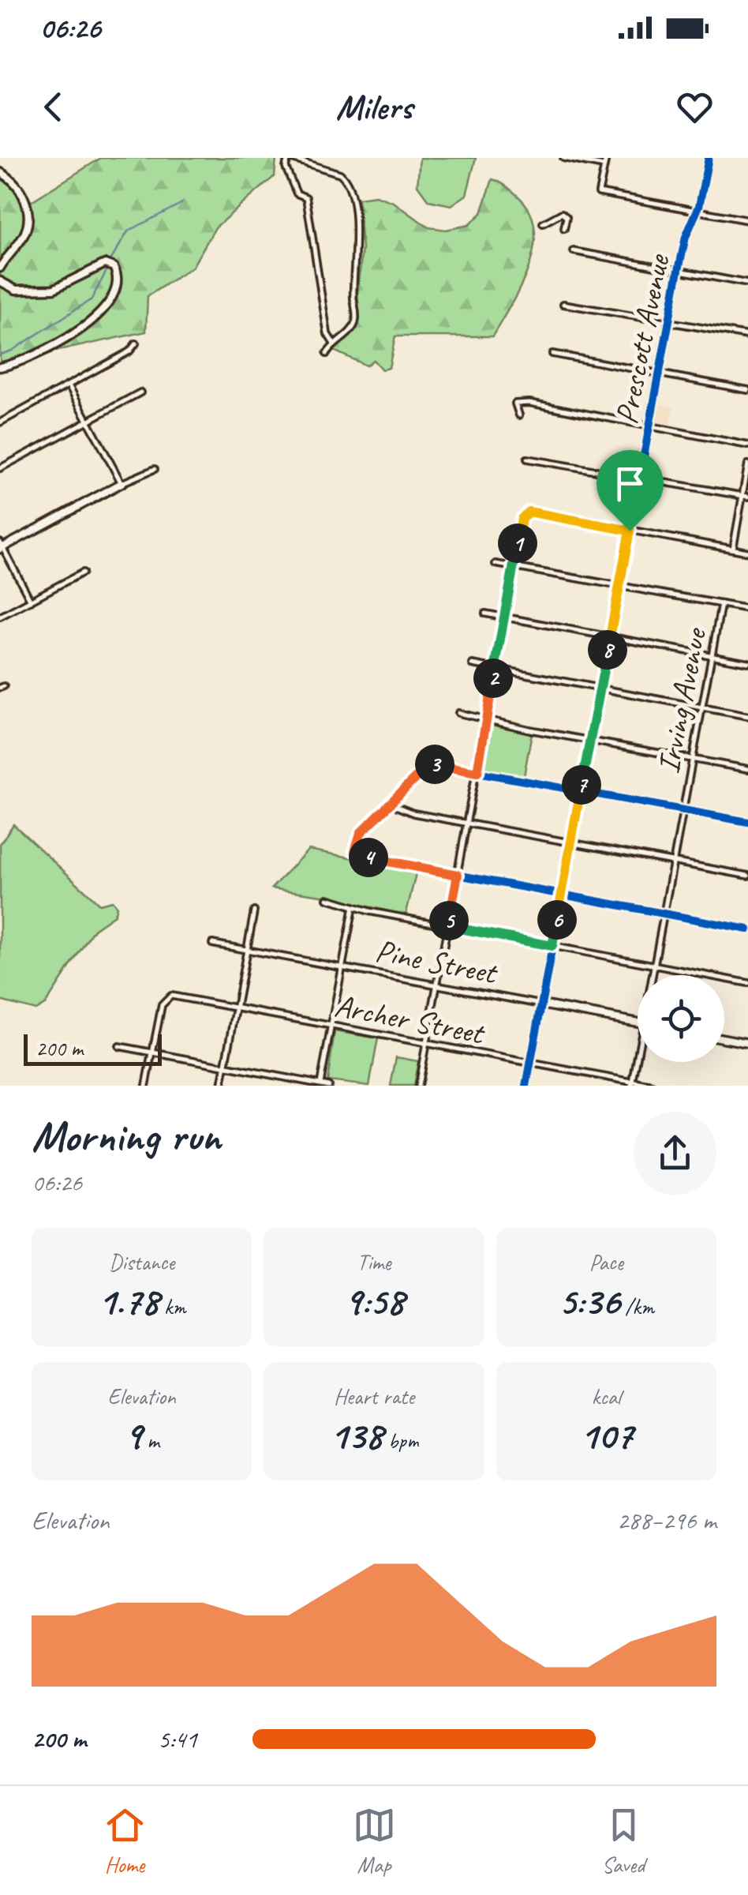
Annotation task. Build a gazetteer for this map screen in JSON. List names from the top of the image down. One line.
{"streets":{"street":["Prescott Avenue","Irving Avenue","Pine Street","Archer Street"]},"crossings":[["Prescott Avenue","Pine Street"],["Prescott Avenue","Archer Street"],["Irving Avenue","Archer Street"]],"scale_bar":"200 m","page":{"status":"06:26","header":"Milers","pins":["1","8","2","3","7","4","6","5"],"scale":"200 m","heading":["Morning run","06:26"],"stats":[["Distance","1.78 km"],["Time","9:58"],["Pace","5:36 /km"],["Elevation","9 m"],["Heart rate","138 bpm"],["kcal","107"]],"chart":["Elevation","288–296 m"],"list":[{"name":"200 m","note":"5:41"}],"tabs":["Home","Map","Saved"]}}
